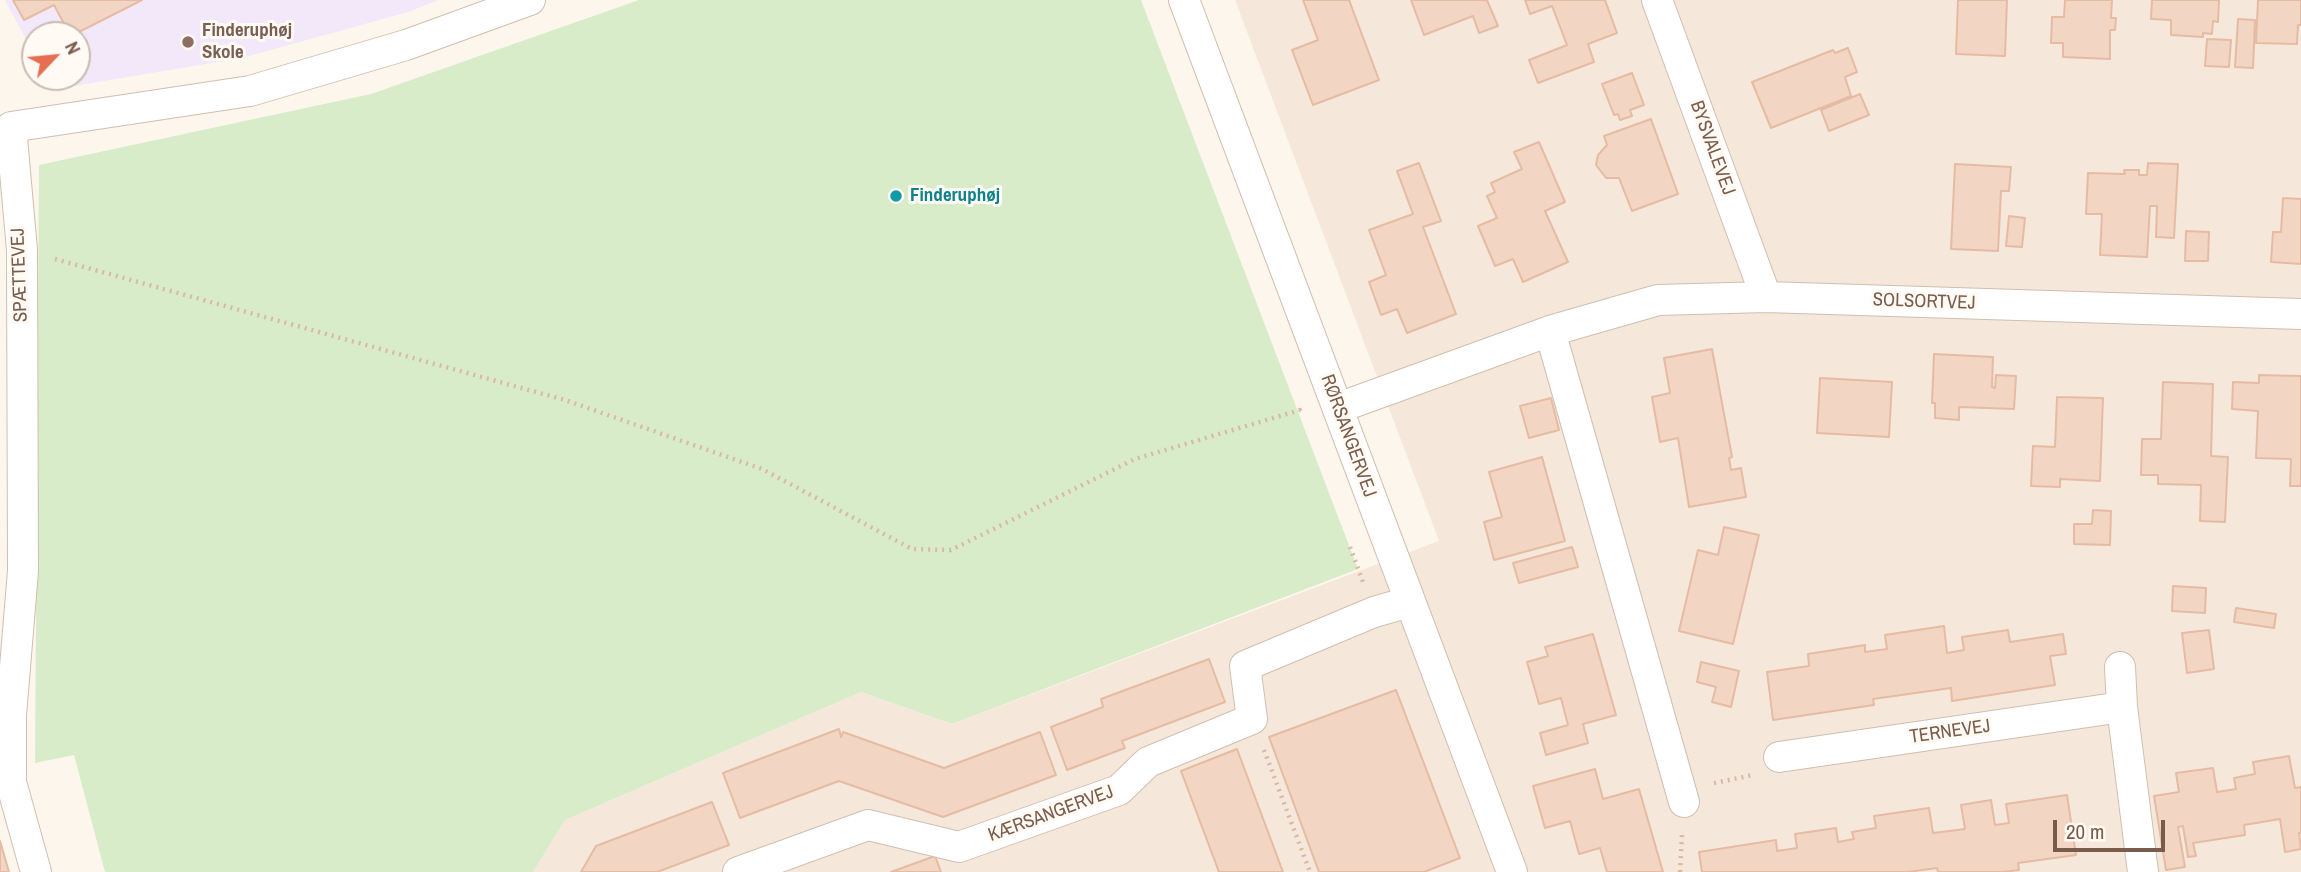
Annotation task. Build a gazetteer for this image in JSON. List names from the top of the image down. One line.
{"streets":{"street":["BYSVALEVEJ","SPÆTTEVEJ","SOLSORTVEJ","RØRSANGERVEJ","TERNEVEJ","KÆRSANGERVEJ"]},"crossings":[["BYSVALEVEJ","SOLSORTVEJ"],["SOLSORTVEJ","RØRSANGERVEJ"]],"places":["Finderuphøj Skole","Finderuphøj"],"scale_bar":"20 m","north":"top right"}
